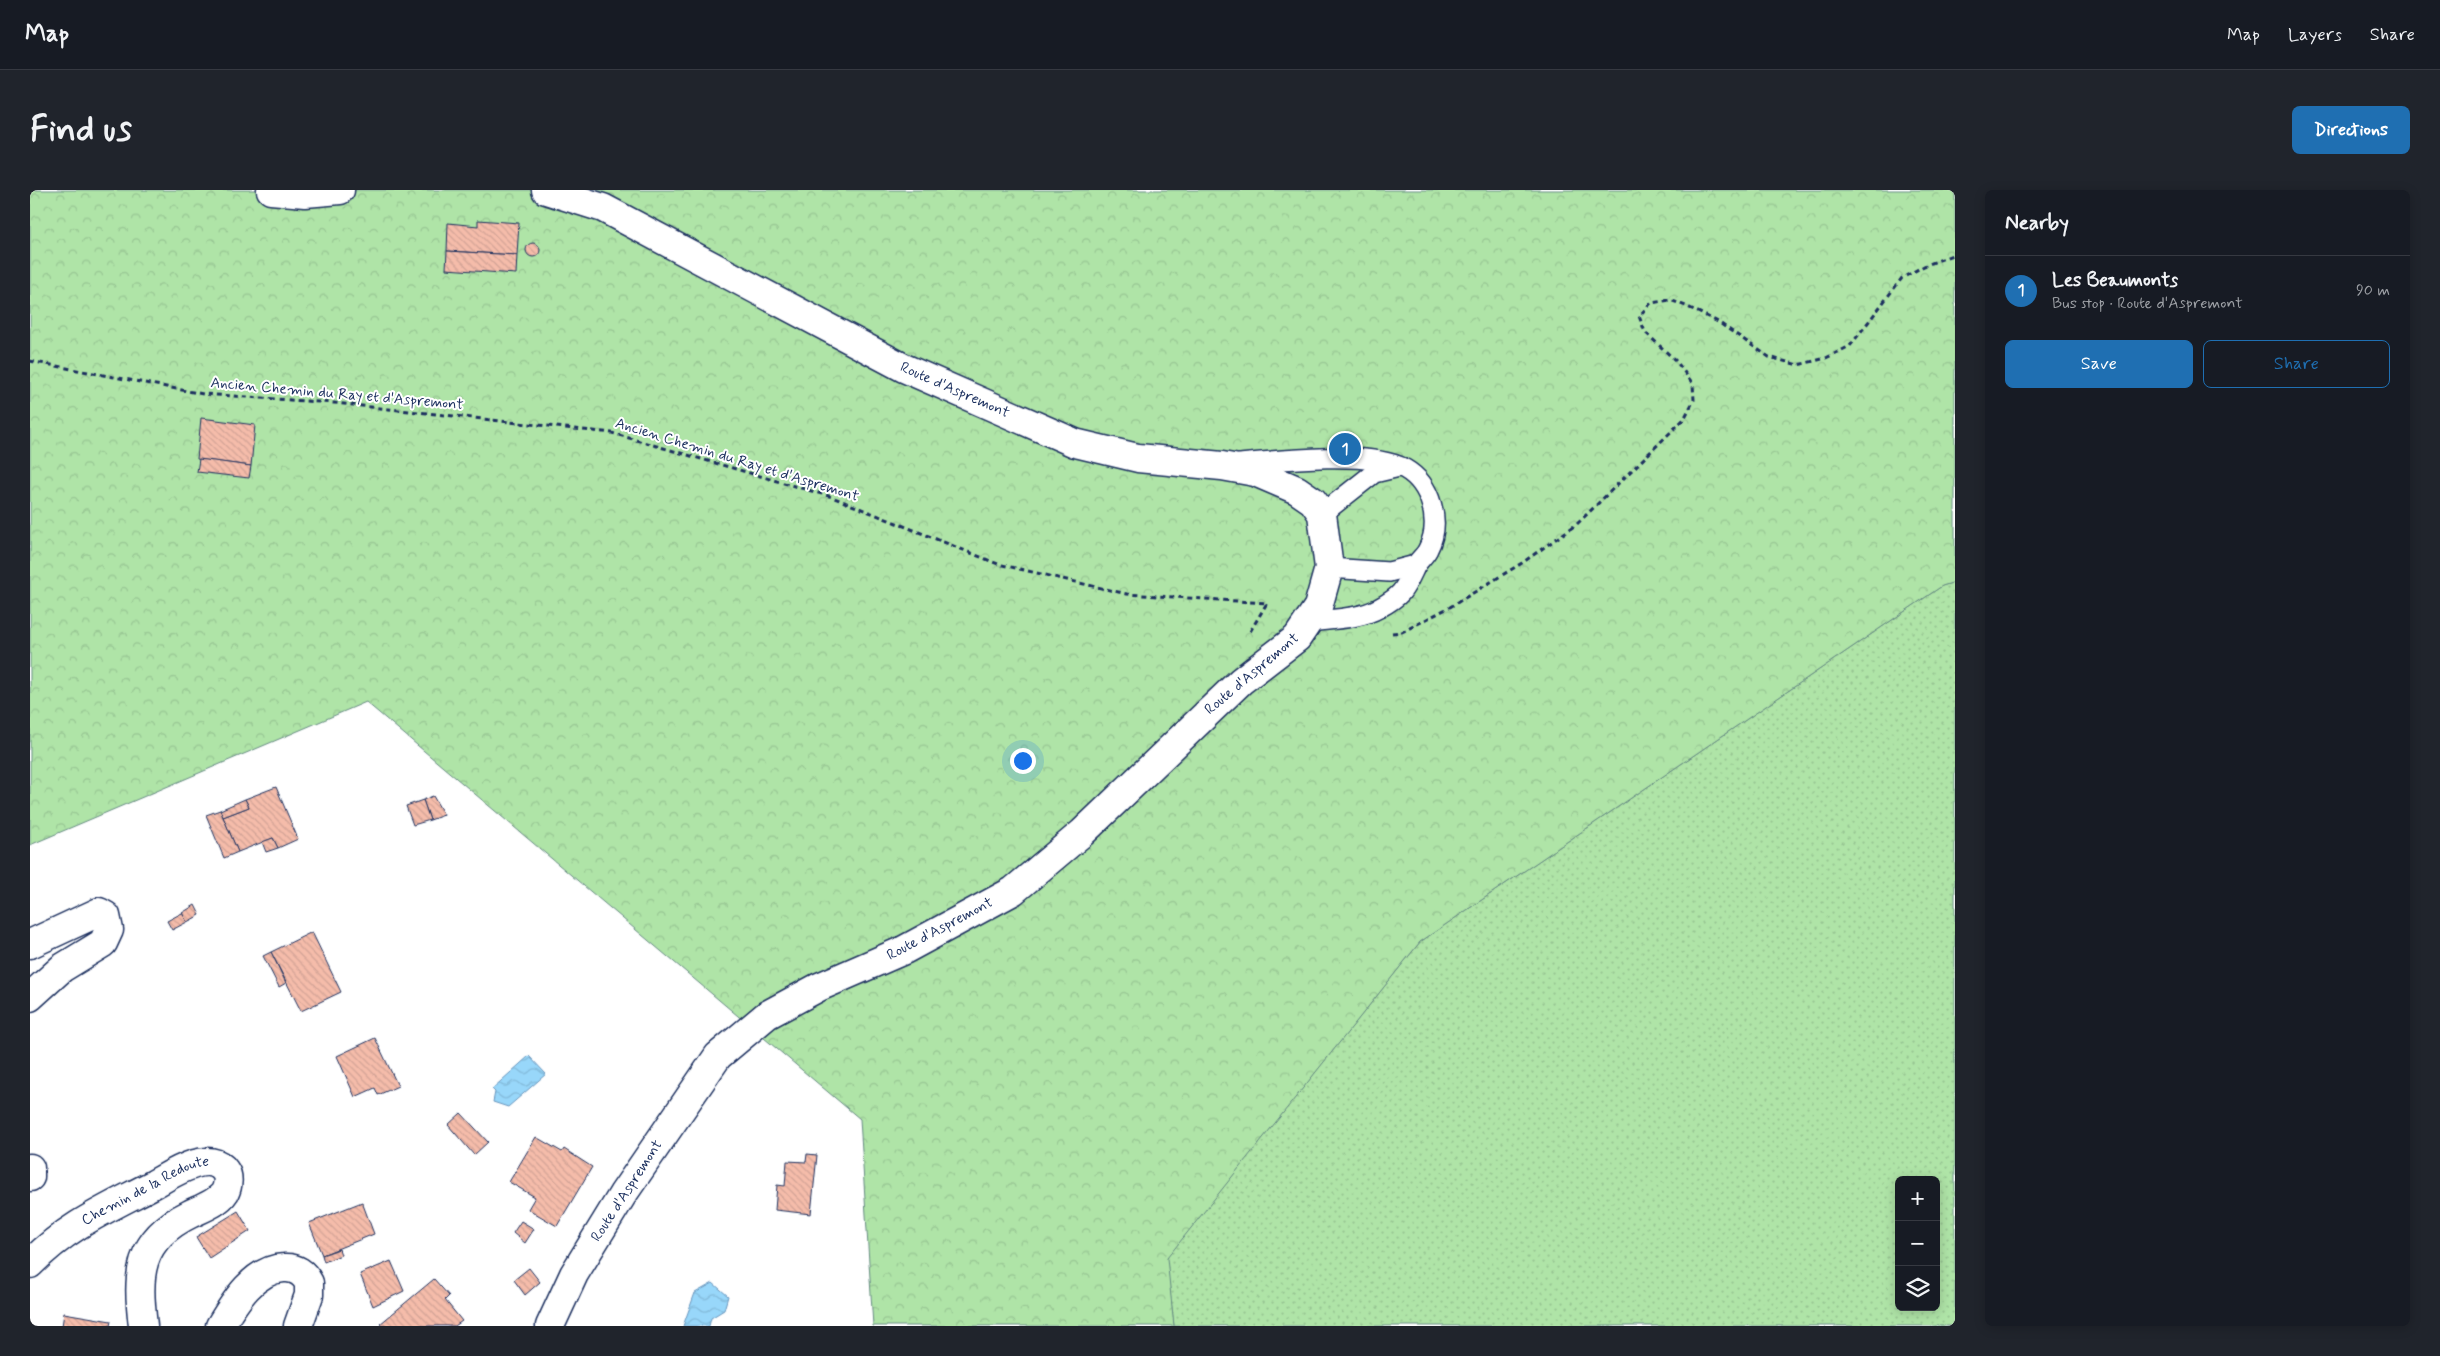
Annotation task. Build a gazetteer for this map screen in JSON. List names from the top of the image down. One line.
{"streets":{"street":["Route d'Aspremont","Chemin de la Redoute"],"path":["Ancien Chemin du Ray et d'Aspremont"]},"page":{"header":"Map","nav":["Map","Layers","Share"],"buttons":["Directions",["Save","Share"]],"title":"Find us","heading":"Nearby","list":[{"mark":"1","name":"Les Beaumonts","note":"Bus stop · Route d'Aspremont","value":"90 m"}],"pins":"1","map_buttons":["+","−"]}}
